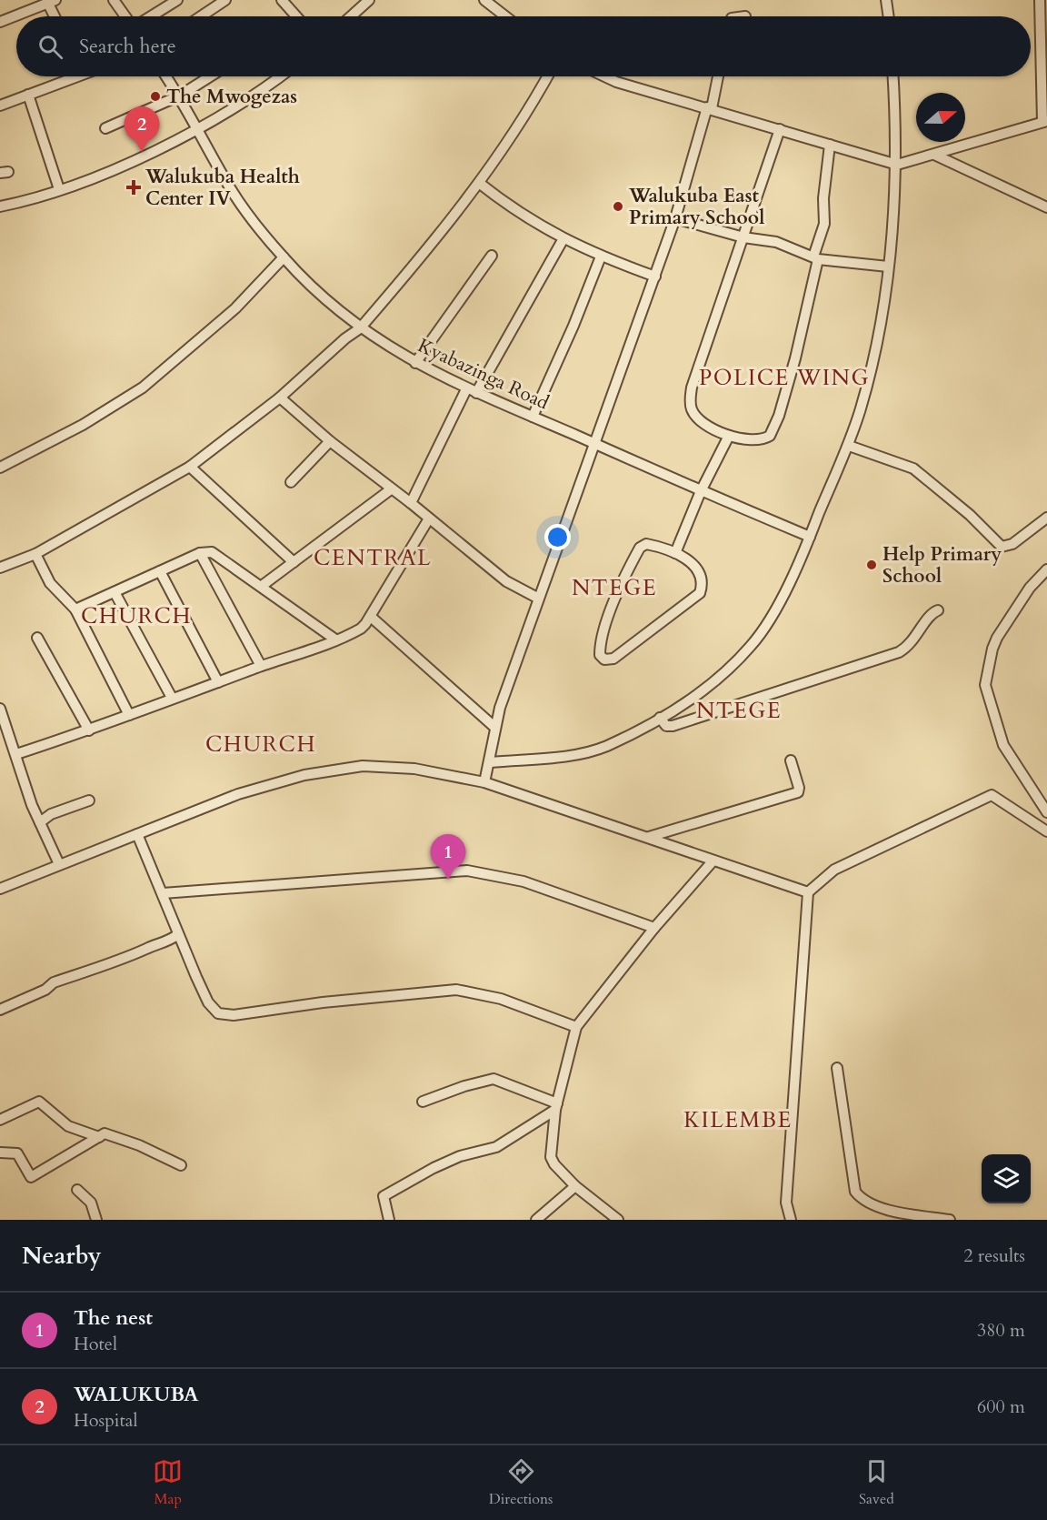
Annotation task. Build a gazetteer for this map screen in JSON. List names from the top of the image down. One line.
{"streets":{"street":["Kyabazinga Road"]},"districts":["POLICE WING","CENTRAL","NTEGE","CHURCH","NTEGE","CHURCH","KILEMBE"],"places":{"other":["The Mwogezas","Walukuba East Primary School","Help Primary School"],"health":["Walukuba Health Center IV"]},"north":"right","page":{"search":"Search here","pins":["2","1"],"heading":["Nearby","2 results"],"list":[{"mark":"1","name":"The nest","note":"Hotel","value":"380 m"},{"mark":"2","name":"WALUKUBA","note":"Hospital","value":"600 m"}],"nav":["Map","Directions","Saved"]}}
